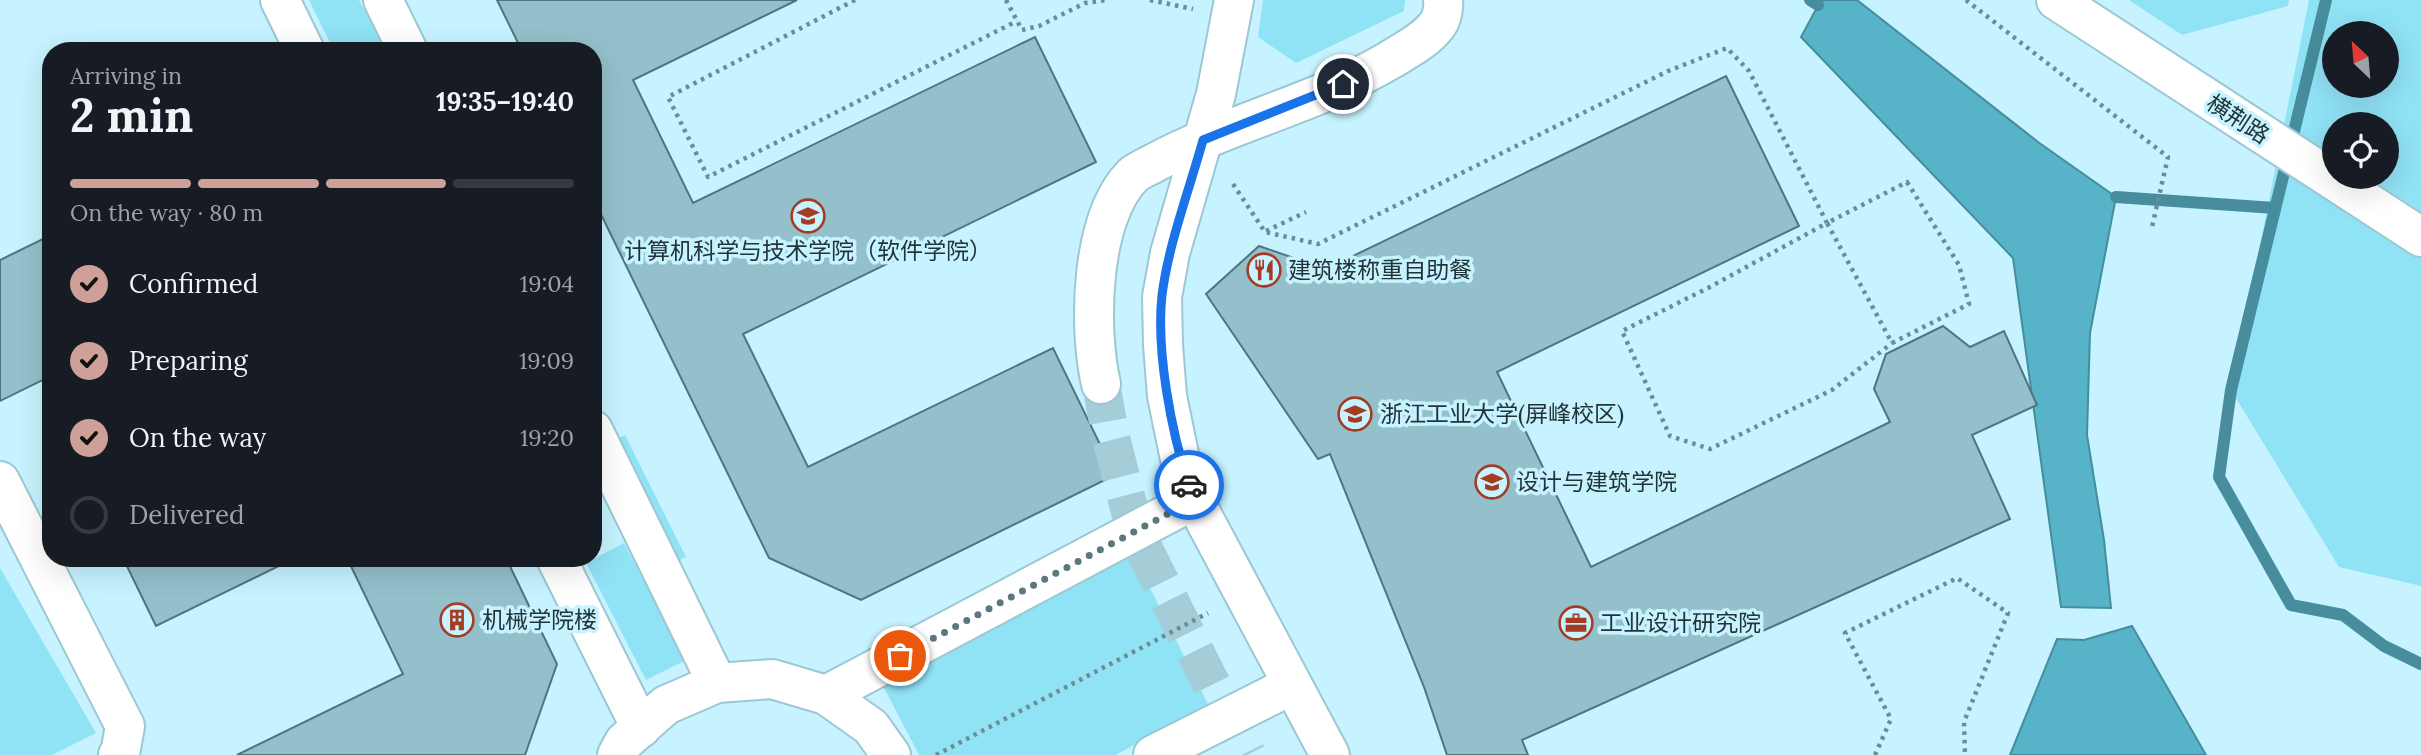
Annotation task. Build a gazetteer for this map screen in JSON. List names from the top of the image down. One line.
{"streets":{"street":["横荆路"]},"places":{"school or university":["计算机科学与技术学院（软件学院）","浙江工业大学(屏峰校区)","设计与建筑学院"],"restaurant":["建筑楼称重自助餐"],"building":["机械学院楼"],"office":["工业设计研究院"]},"north":"top left","page":{"heading":["2 min","Arriving in","19:35–19:40"],"bar":"On the way · 80 m","list":[["Confirmed","19:04"],["Preparing","19:09"],["On the way","19:20"],"Delivered"]}}
